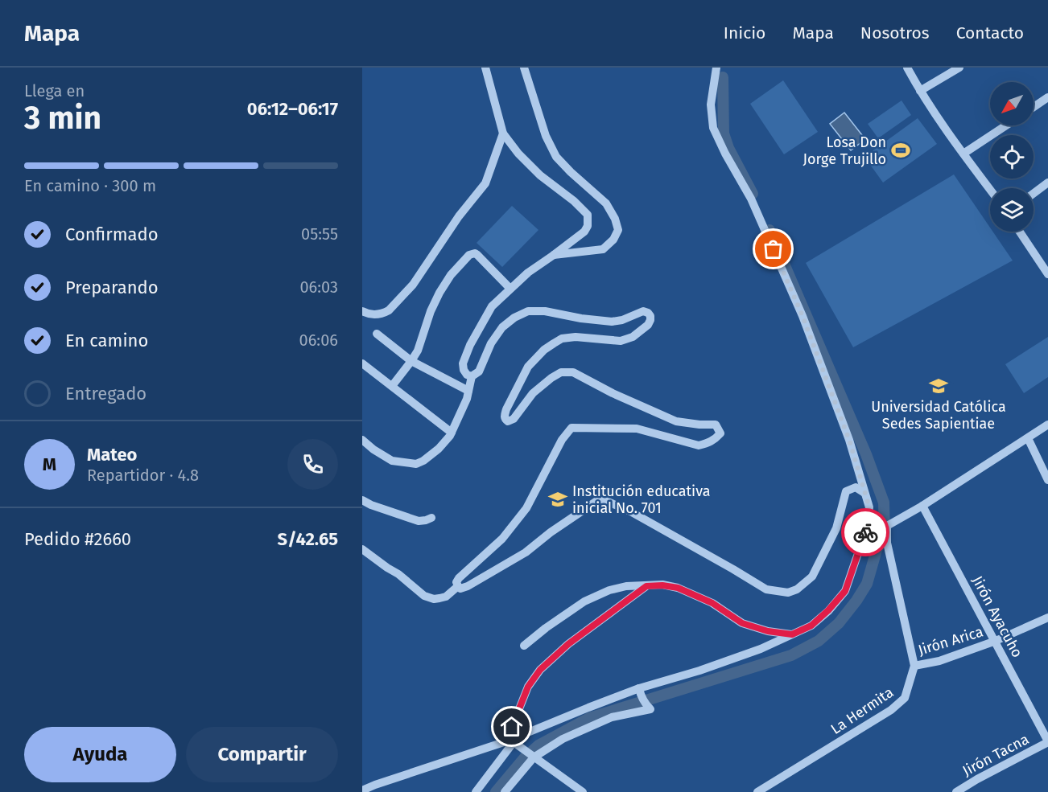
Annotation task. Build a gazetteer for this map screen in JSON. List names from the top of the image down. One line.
{"streets":{"street":["Jirón Ayacuho","Jirón Arica","La Hermita","Jirón Tacna"]},"crossings":[["Jirón Ayacuho","Jirón Arica"],["Jirón Ayacuho","La Hermita"],["Jirón Ayacuho","Jirón Tacna"],["Jirón Arica","La Hermita"]],"places":{"sports":["Losa Don Jorge Trujillo"],"school or university":["Universidad Católica Sedes Sapientiae","Institución educativa inicial No. 701"]},"north":"bottom left","page":{"header":"Mapa","nav":["Inicio","Mapa","Nosotros","Contacto"],"heading":["3 min","Llega en","06:12–06:17"],"panel":["Mateo","Repartidor · 4.8","Pedido #2660","S/42.65"],"bar":"En camino · 300 m","list":[["Confirmado","05:55"],["Preparando","06:03"],["En camino","06:06"],"Entregado"],"round":"M","buttons":["Ayuda","Compartir"]}}
